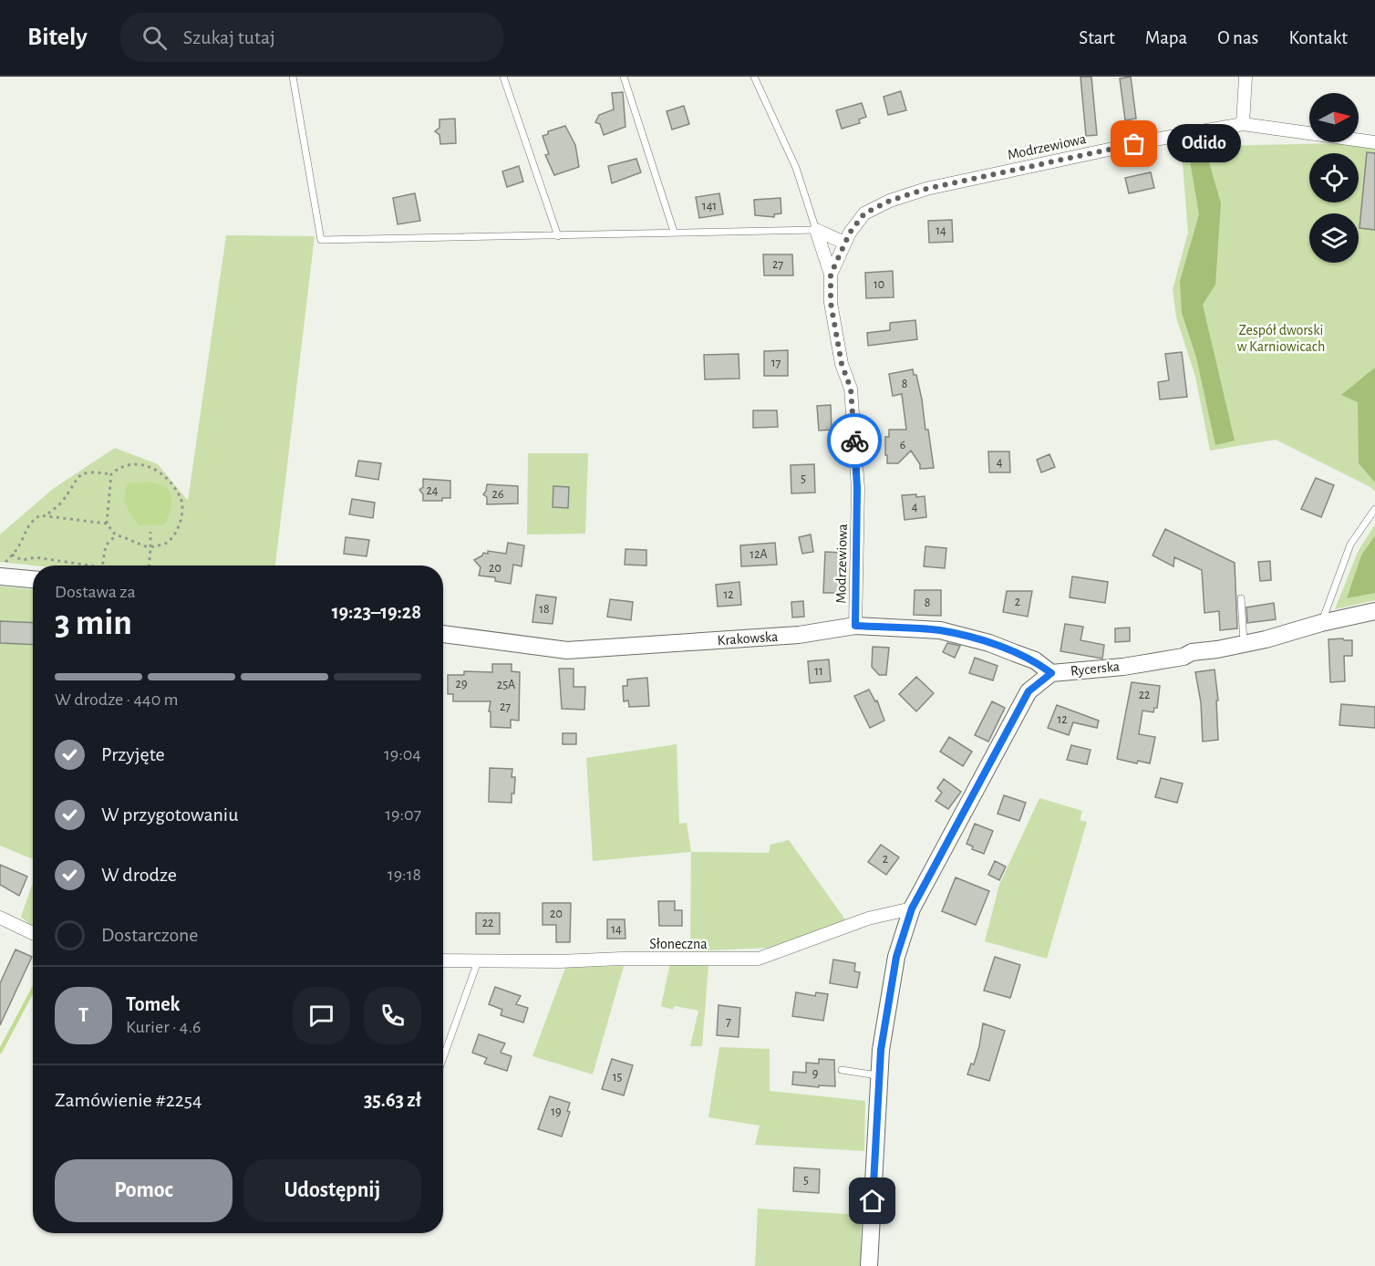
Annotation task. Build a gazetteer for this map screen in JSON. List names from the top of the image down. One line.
{"streets":{"street":["Modrzewiowa","Krakowska","Rycerska","Słoneczna"]},"crossings":[["Modrzewiowa","Krakowska"],["Krakowska","Rycerska"],["Rycerska","Słoneczna"]],"parks":["Zespół dworski w Karniowicach"],"places":["Odido"],"house_numbers":["141","14","27","10","17","8","6","4","5","24","26","4","12A","20","12","2","8","18","11","29","25A","22","27","12","2","20","22","14","7","9","15","19","5"],"north":"right","page":{"header":"Bitely","search":"Szukaj tutaj","nav":["Start","Mapa","O nas","Kontakt"],"bubble":"Odido","heading":["3 min","Dostawa za","19:23–19:28"],"panel":["Tomek","Kurier · 4.6","Zamówienie #2254","35.63 zł"],"bar":"W drodze · 440 m","list":[["Przyjęte","19:04"],["W przygotowaniu","19:07"],["W drodze","19:18"],"Dostarczone"],"round":"T","buttons":["Pomoc","Udostępnij"]}}
